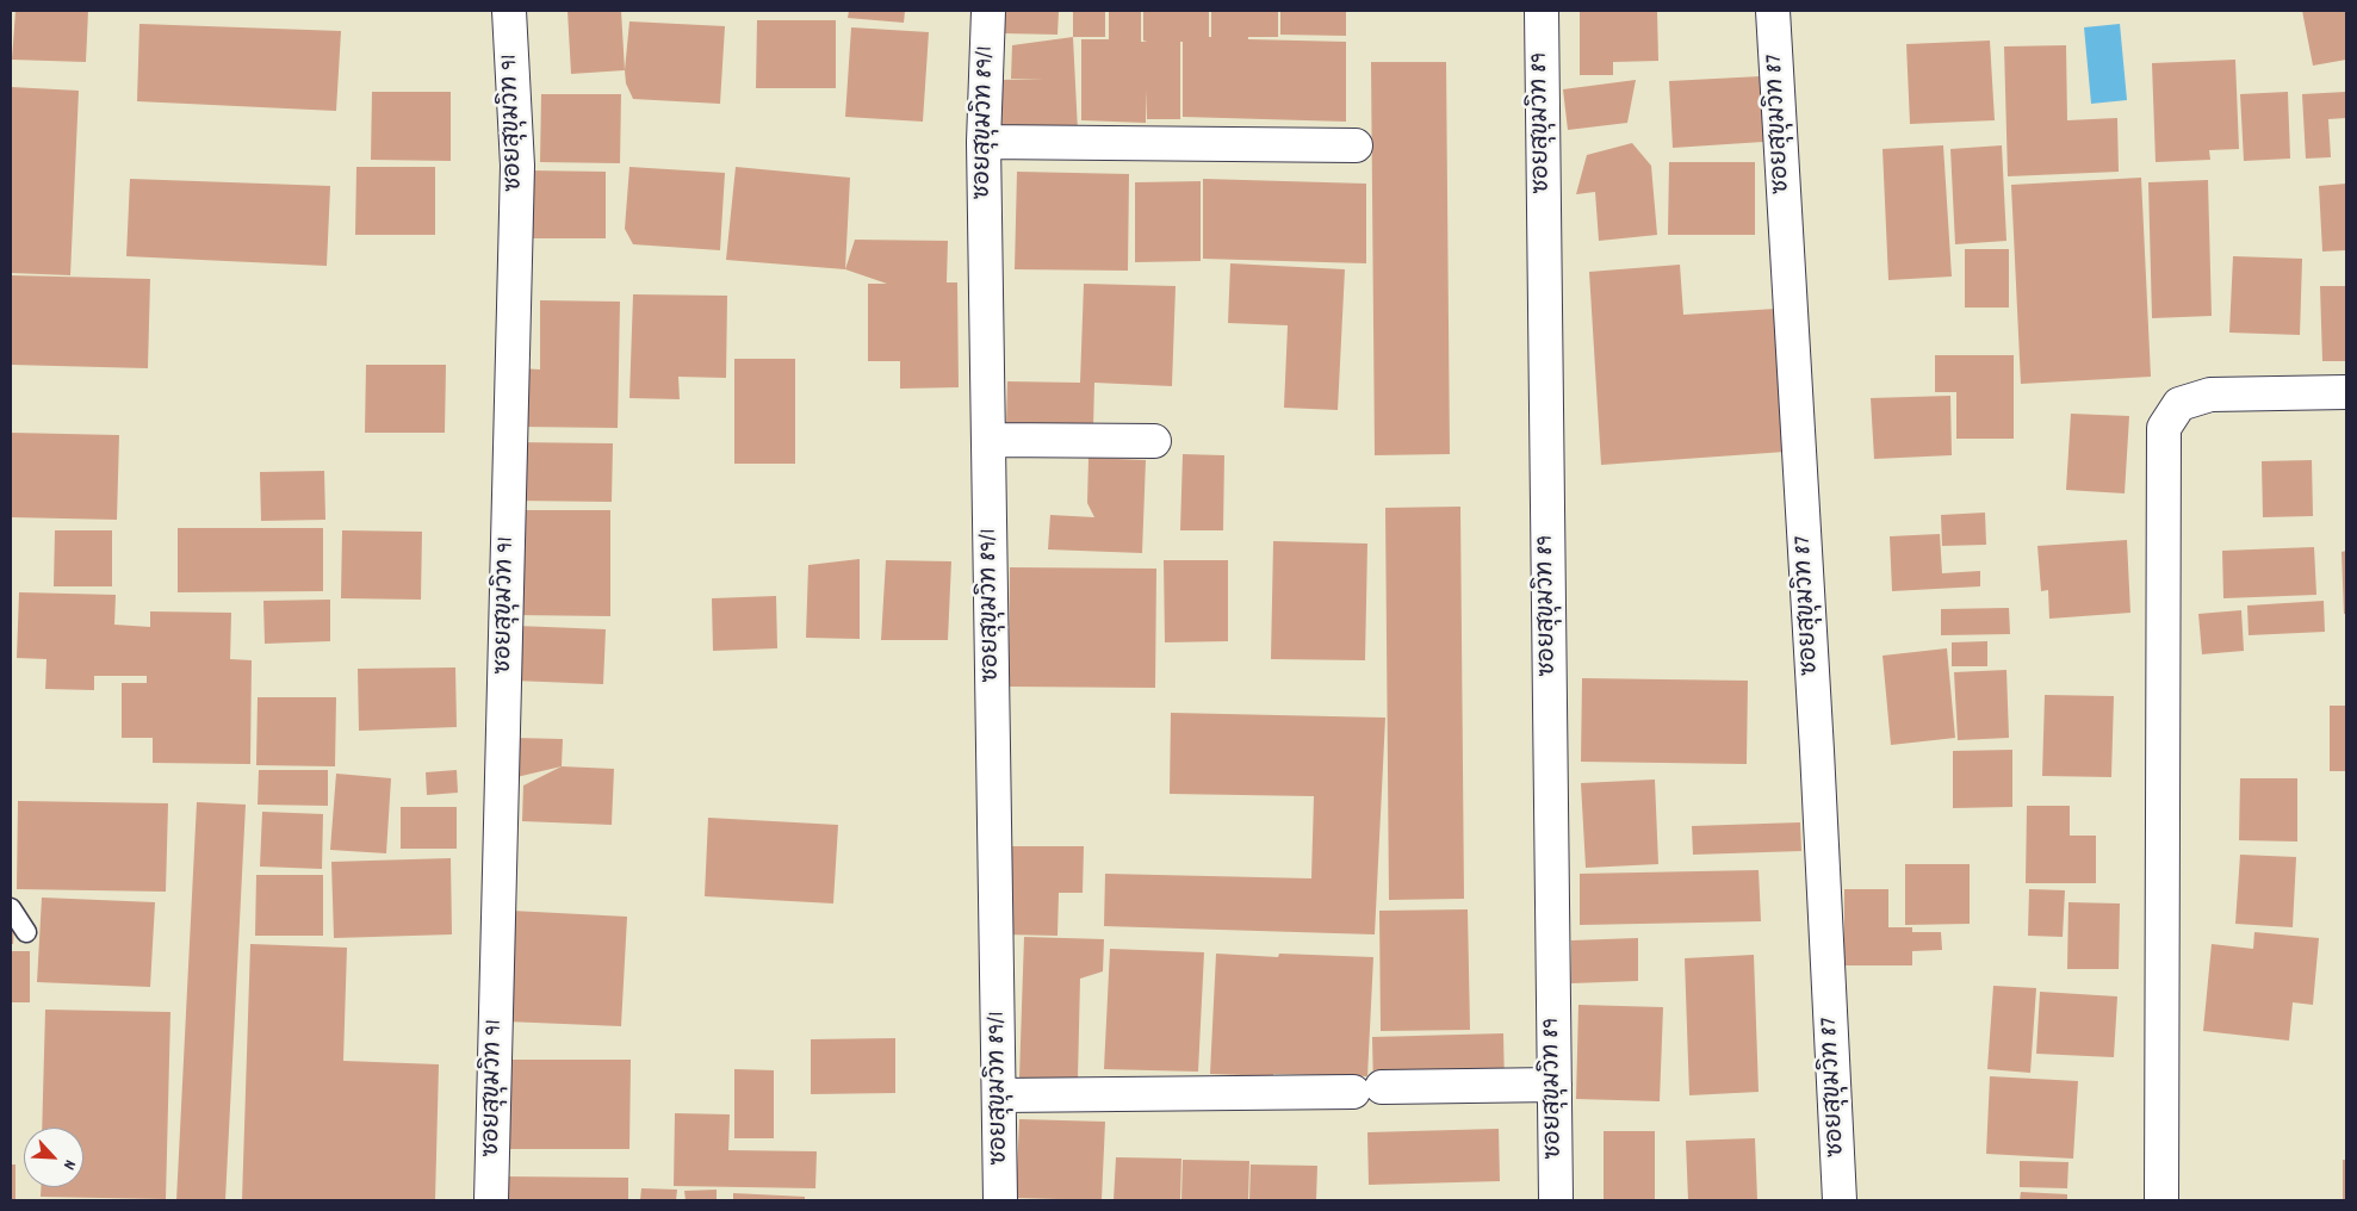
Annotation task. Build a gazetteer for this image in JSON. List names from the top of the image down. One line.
{"streets":{"street":["ซอยสุขุมวิท 91","ซอยสุขุมวิท 89/1","ซอยสุขุมวิท 89","ซอยสุขุมวิท 87"]},"north":"bottom right"}
